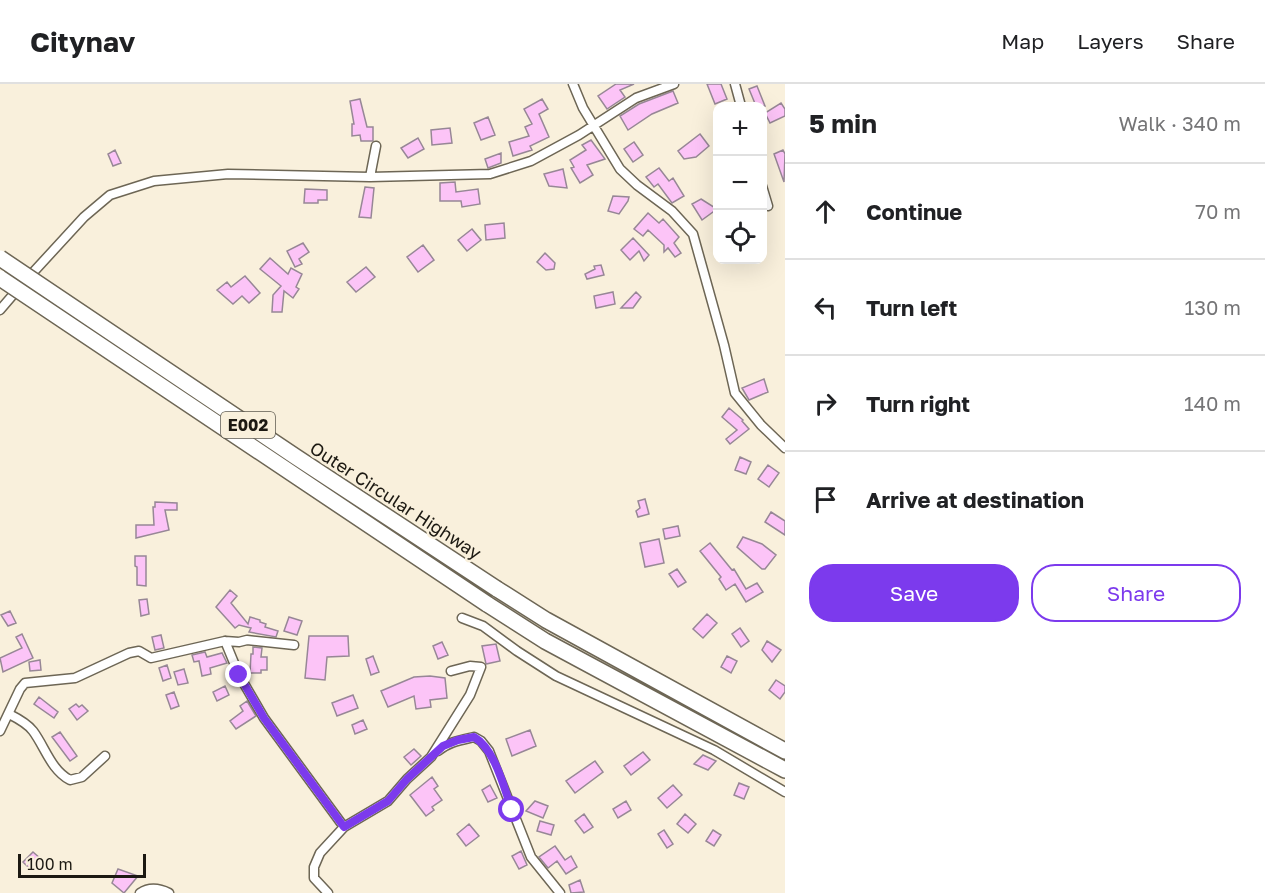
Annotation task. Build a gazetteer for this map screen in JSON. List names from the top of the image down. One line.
{"streets":{"highway":["E002","Outer Circular Highway"]},"scale_bar":"100 m","page":{"header":"Citynav","nav":["Map","Layers","Share"],"heading":["5 min","Walk · 340 m"],"map_buttons":["+","−"],"list":[["Continue","70 m"],["Turn left","130 m"],["Turn right","140 m"],"Arrive at destination"],"buttons":["Save","Share"],"scale":"100 m"}}
